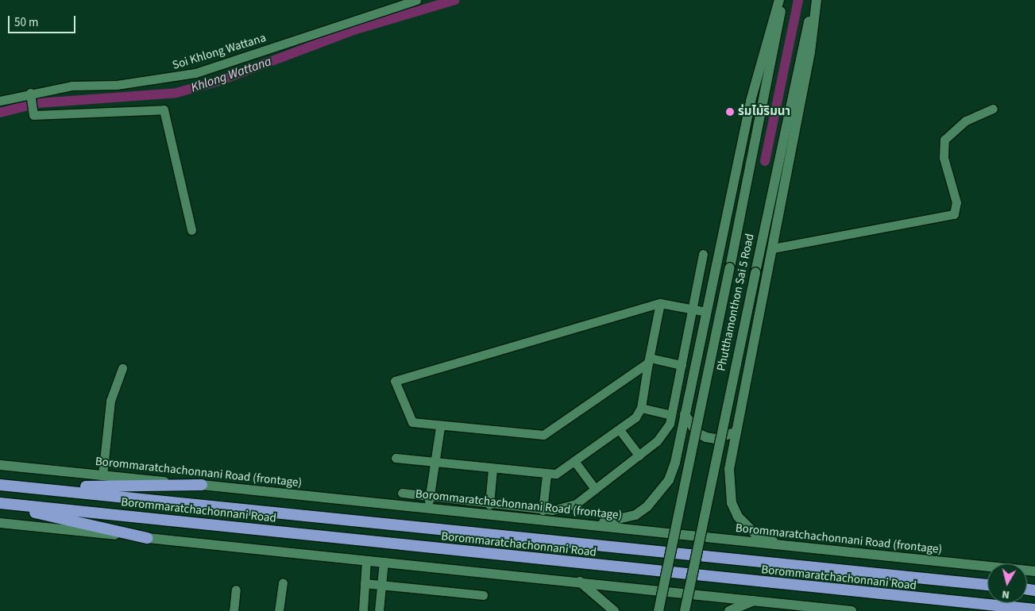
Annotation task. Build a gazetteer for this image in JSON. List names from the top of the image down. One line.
{"streets":{"highway":["Borommaratchachonnani Road"],"main road":["Phutthamonthon Sai 5 Road","Borommaratchachonnani Road (frontage)"],"street":["Soi Khlong Wattana"]},"water":["Khlong Wattana"],"places":["ร่มไม้ริมนา"],"scale_bar":"50 m","north":"bottom"}
